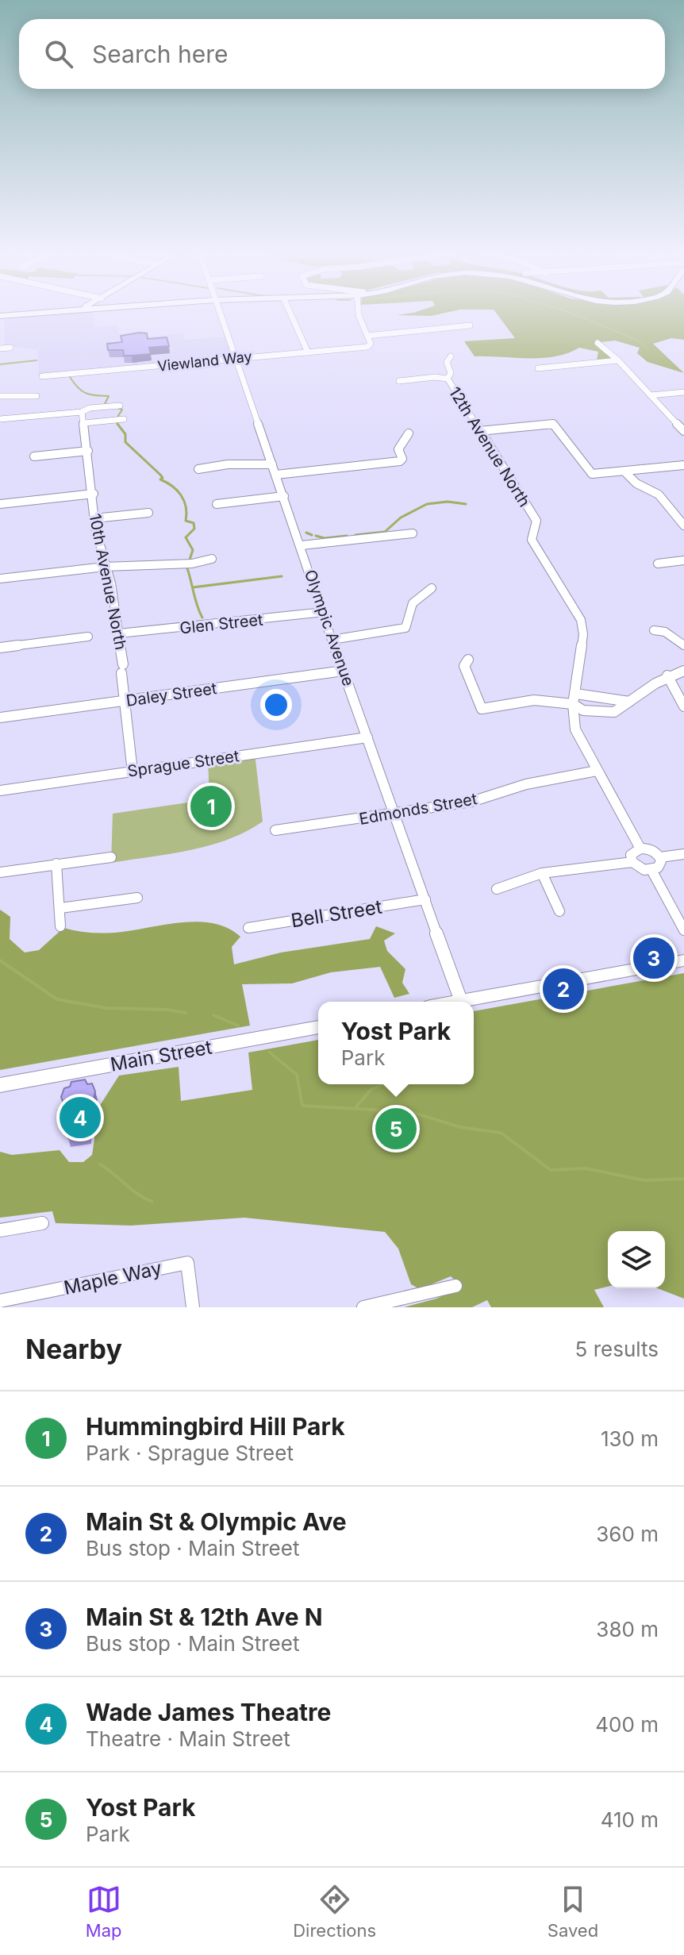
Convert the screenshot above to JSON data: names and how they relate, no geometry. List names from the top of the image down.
{
  "streets": {
    "main road": ["Main Street"],
    "street": [
      "Viewland Way",
      "12th Avenue North",
      "10th Avenue North",
      "Glen Street",
      "Olympic Avenue",
      "Daley Street",
      "Sprague Street",
      "Edmonds Street",
      "Bell Street",
      "Maple Way"
    ]
  },
  "crossings": [
    ["Viewland Way", "Olympic Avenue"],
    ["12th Avenue North", "Edmonds Street"],
    ["10th Avenue North", "Glen Street"],
    ["10th Avenue North", "Daley Street"],
    ["10th Avenue North", "Sprague Street"],
    ["Glen Street", "Olympic Avenue"],
    ["Olympic Avenue", "Daley Street"],
    ["Olympic Avenue", "Sprague Street"],
    ["Olympic Avenue", "Edmonds Street"],
    ["Olympic Avenue", "Bell Street"]
  ],
  "page": {
    "search": "Search here",
    "pins": [
      "1",
      "3",
      "2",
      "4",
      "5"
    ],
    "popup": ["Yost Park", "Park"],
    "heading": ["Nearby", "5 results"],
    "list": [
      {
        "mark": "1",
        "name": "Hummingbird Hill Park",
        "note": "Park · Sprague Street",
        "value": "130 m"
      },
      {
        "mark": "2",
        "name": "Main St & Olympic Ave",
        "note": "Bus stop · Main Street",
        "value": "360 m"
      },
      {
        "mark": "3",
        "name": "Main St & 12th Ave N",
        "note": "Bus stop · Main Street",
        "value": "380 m"
      },
      {
        "mark": "4",
        "name": "Wade James Theatre",
        "note": "Theatre · Main Street",
        "value": "400 m"
      },
      {
        "mark": "5",
        "name": "Yost Park",
        "note": "Park",
        "value": "410 m"
      }
    ],
    "nav": ["Map", "Directions", "Saved"]
  }
}
